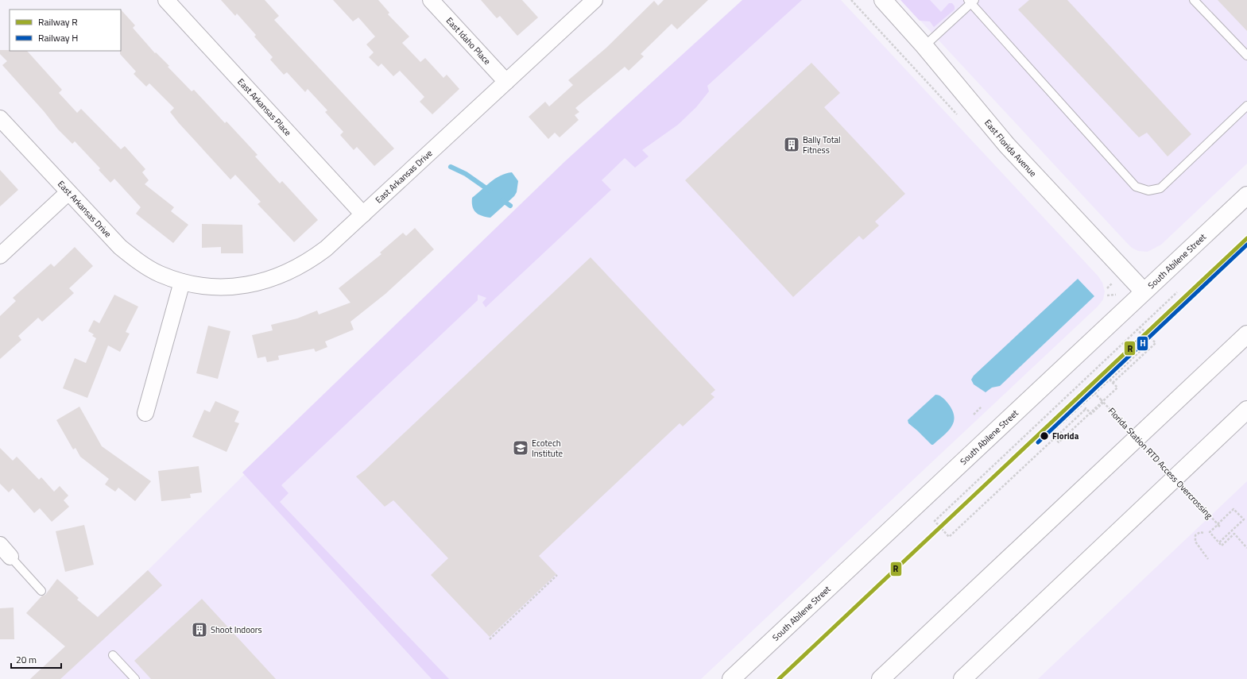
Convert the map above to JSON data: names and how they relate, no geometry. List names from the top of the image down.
{
  "streets": {
    "main road": ["East Florida Avenue", "South Abilene Street"],
    "street": ["East Idaho Place", "East Arkansas Place", "East Arkansas Drive"],
    "path": ["Florida Station RTD Access Overcrossing"]
  },
  "crossings": [
    ["East Idaho Place", "East Arkansas Drive"],
    ["East Arkansas Place", "East Arkansas Drive"],
    ["East Florida Avenue", "South Abilene Street"]
  ],
  "places": {
    "building": ["Bally Total Fitness", "Shoot Indoors"],
    "other": ["Florida"],
    "school or university": ["Ecotech Institute"]
  },
  "lines": ["rail line R", "rail line H"],
  "legend": ["Railway R", "Railway H"],
  "scale_bar": "20 m"
}
